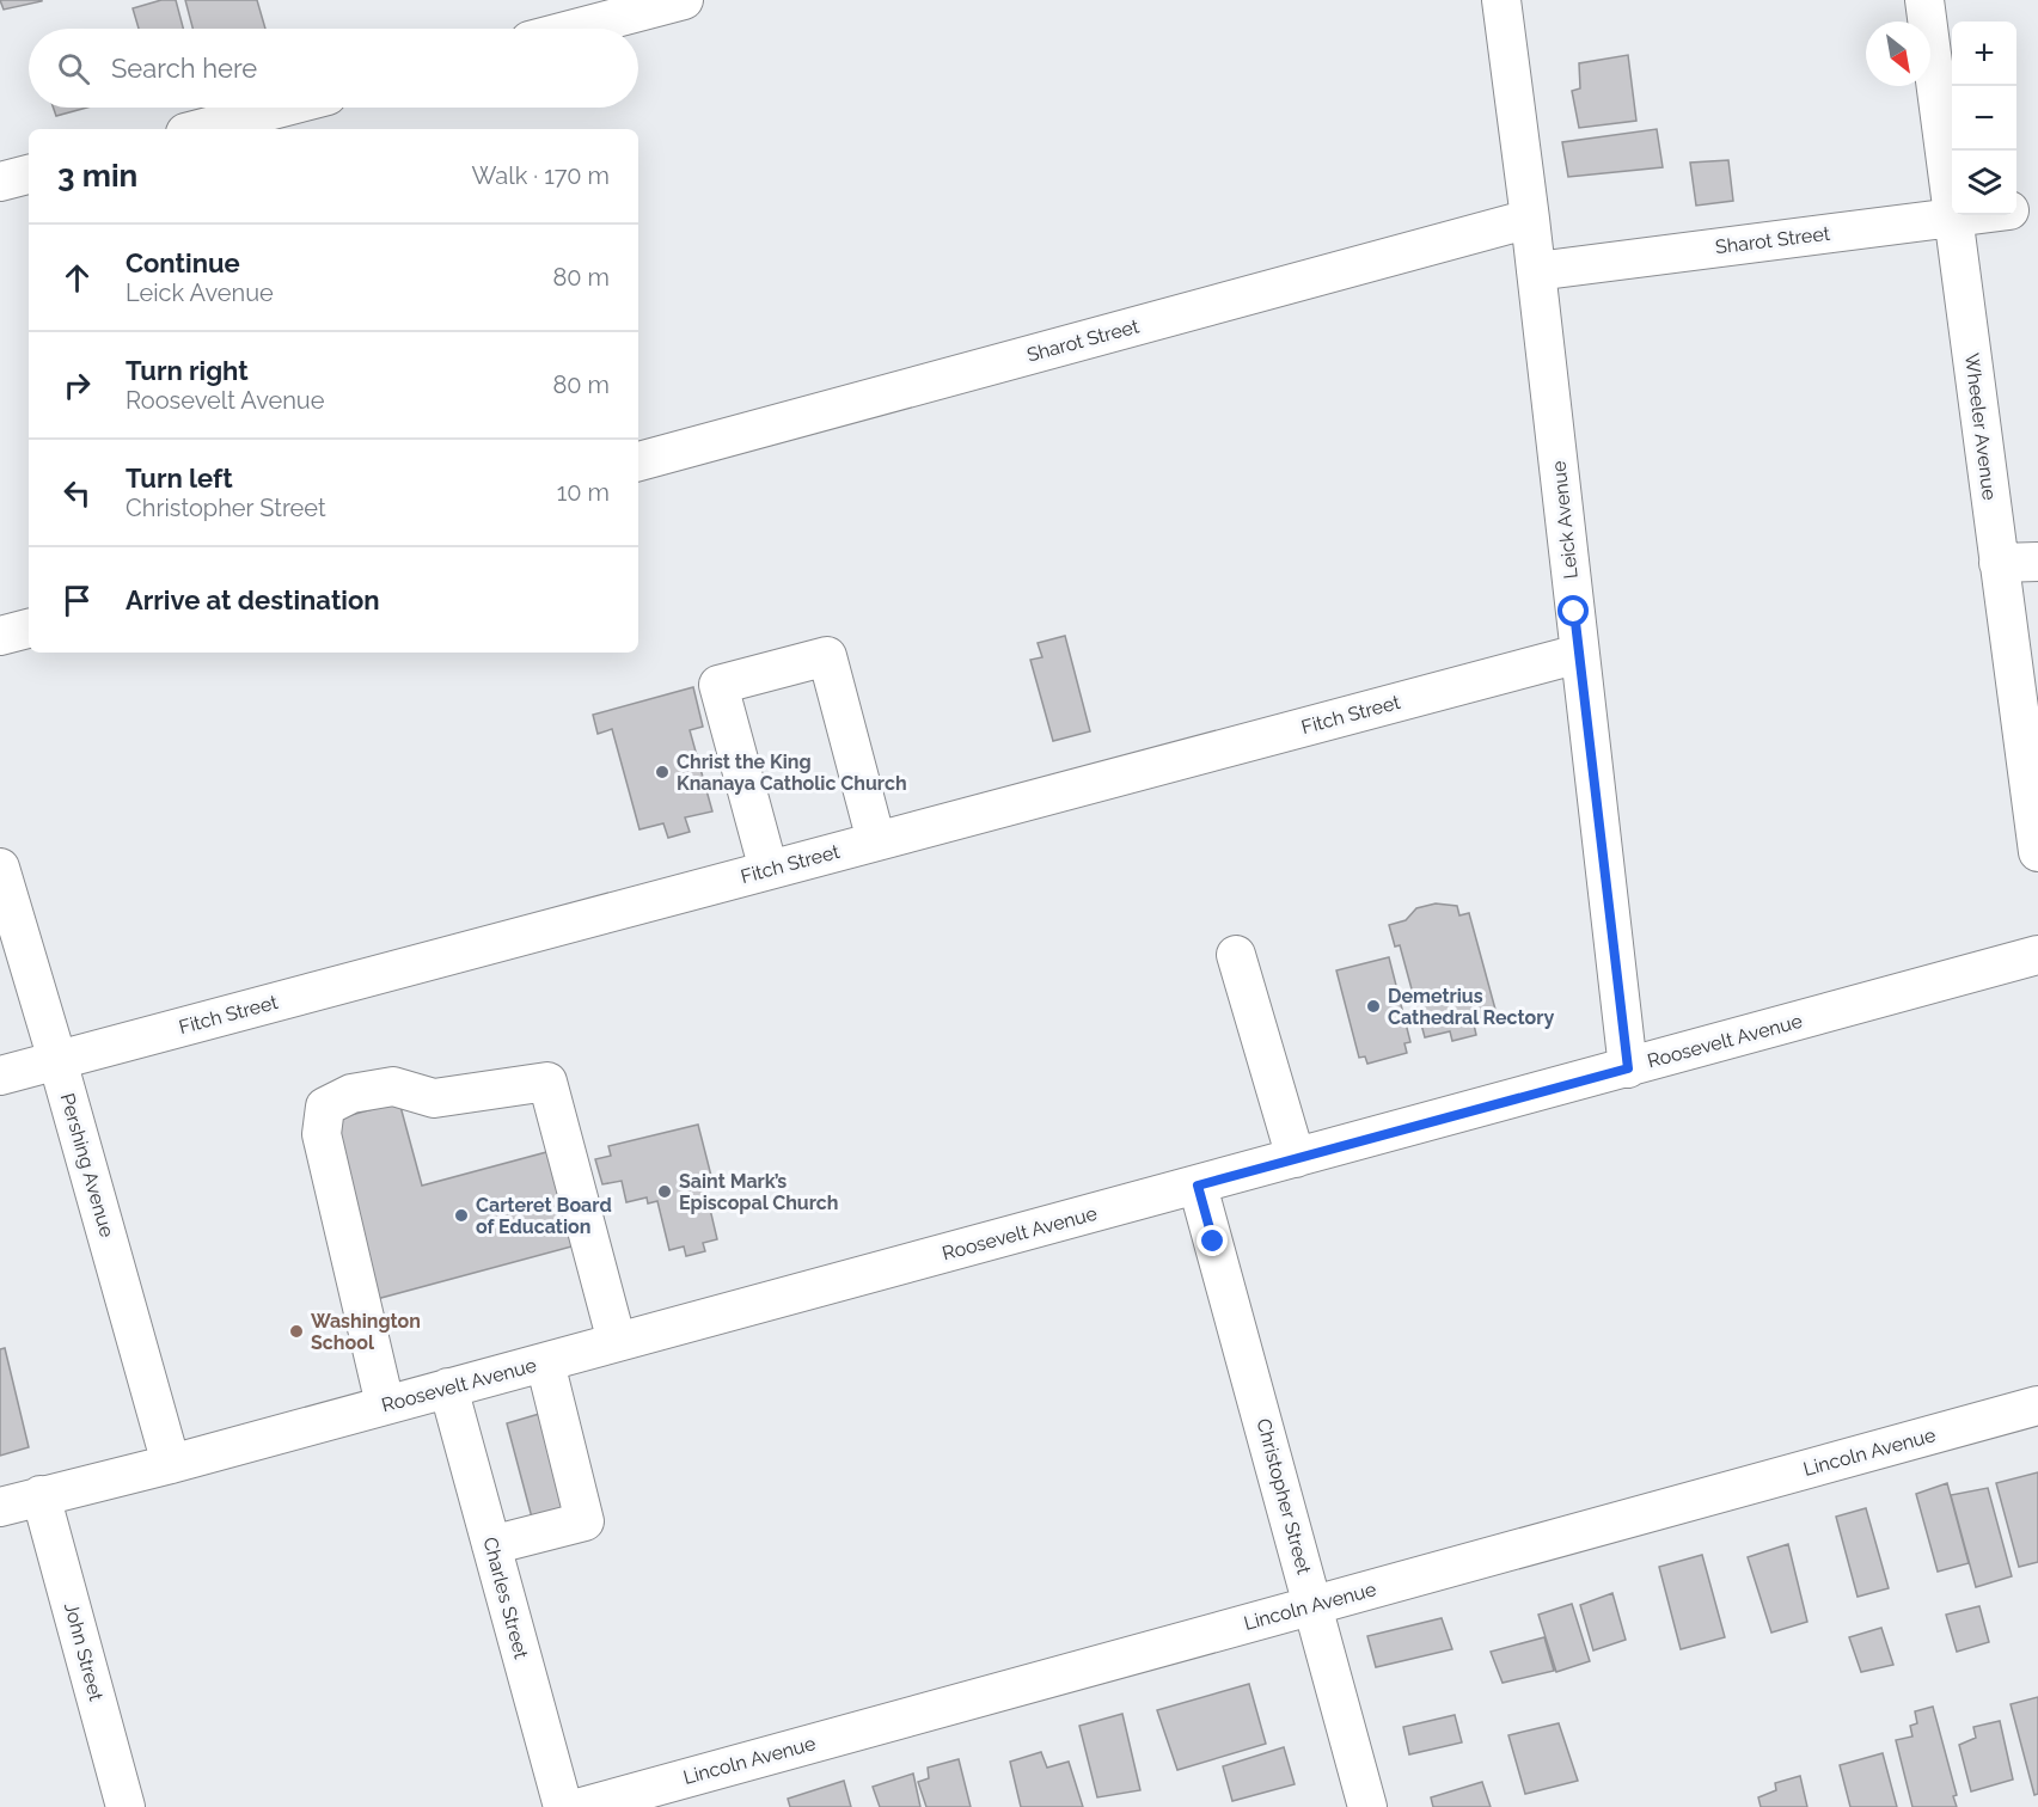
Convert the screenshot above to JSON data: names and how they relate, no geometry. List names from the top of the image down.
{
  "streets": {
    "street": [
      "Sharot Street",
      "Wheeler Avenue",
      "Leick Avenue",
      "Fitch Street",
      "Roosevelt Avenue",
      "Pershing Avenue",
      "Lincoln Avenue",
      "Christopher Street",
      "Charles Street",
      "John Street"
    ]
  },
  "crossings": [
    ["Sharot Street", "Wheeler Avenue"],
    ["Sharot Street", "Leick Avenue"],
    ["Leick Avenue", "Fitch Street"],
    ["Leick Avenue", "Roosevelt Avenue"],
    ["Fitch Street", "Pershing Avenue"],
    ["Roosevelt Avenue", "Pershing Avenue"],
    ["Roosevelt Avenue", "Christopher Street"],
    ["Roosevelt Avenue", "Charles Street"],
    ["Roosevelt Avenue", "John Street"],
    ["Lincoln Avenue", "Christopher Street"]
  ],
  "places": [
    "Christ the King Knanaya Catholic Church",
    "Demetrius Cathedral Rectory",
    "Saint Mark’s Episcopal Church",
    "Carteret Board of Education",
    "Washington School"
  ],
  "north": "bottom right",
  "page": {
    "map_buttons": ["+", "−"],
    "search": "Search here",
    "heading": ["3 min", "Walk · 170 m"],
    "list": [
      ["Continue", "Leick Avenue", "80 m"],
      ["Turn right", "Roosevelt Avenue", "80 m"],
      ["Turn left", "Christopher Street", "10 m"],
      "Arrive at destination"
    ]
  }
}
